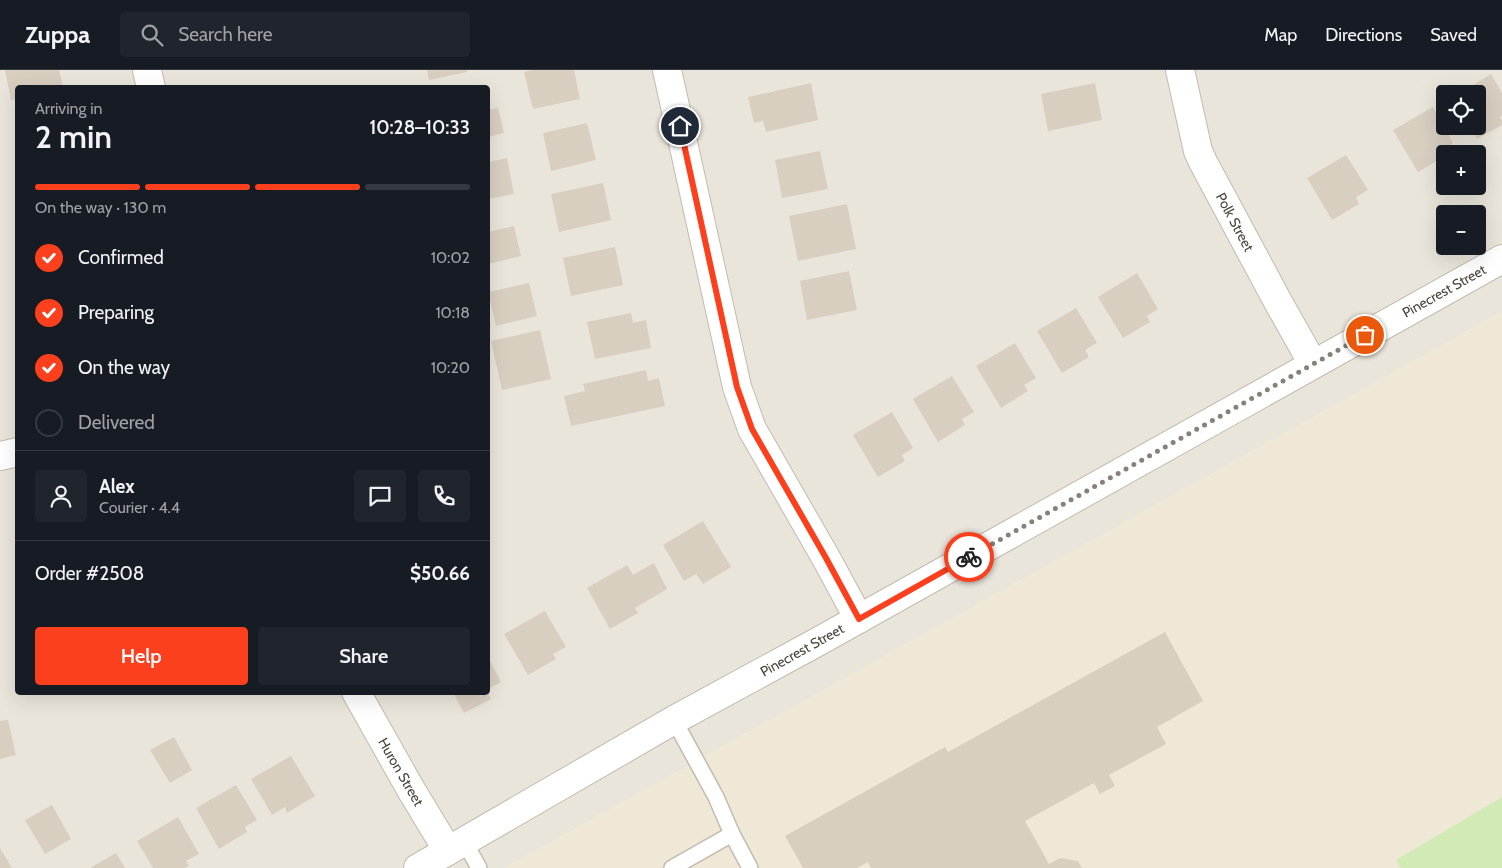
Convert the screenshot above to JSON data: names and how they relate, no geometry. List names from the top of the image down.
{
  "streets": {
    "street": ["Polk Street", "Pinecrest Street", "Huron Street"]
  },
  "crossings": [
    ["Polk Street", "Pinecrest Street"],
    ["Pinecrest Street", "Huron Street"]
  ],
  "page": {
    "header": "Zuppa",
    "search": "Search here",
    "nav": ["Map", "Directions", "Saved"],
    "map_buttons": ["+", "−"],
    "heading": ["2 min", "Arriving in", "10:28–10:33"],
    "panel": [
      "Alex",
      "Courier · 4.4",
      "Order #2508",
      "$50.66"
    ],
    "bar": "On the way · 130 m",
    "list": [
      ["Confirmed", "10:02"],
      ["Preparing", "10:18"],
      ["On the way", "10:20"],
      "Delivered"
    ],
    "buttons": ["Help", "Share"]
  }
}
